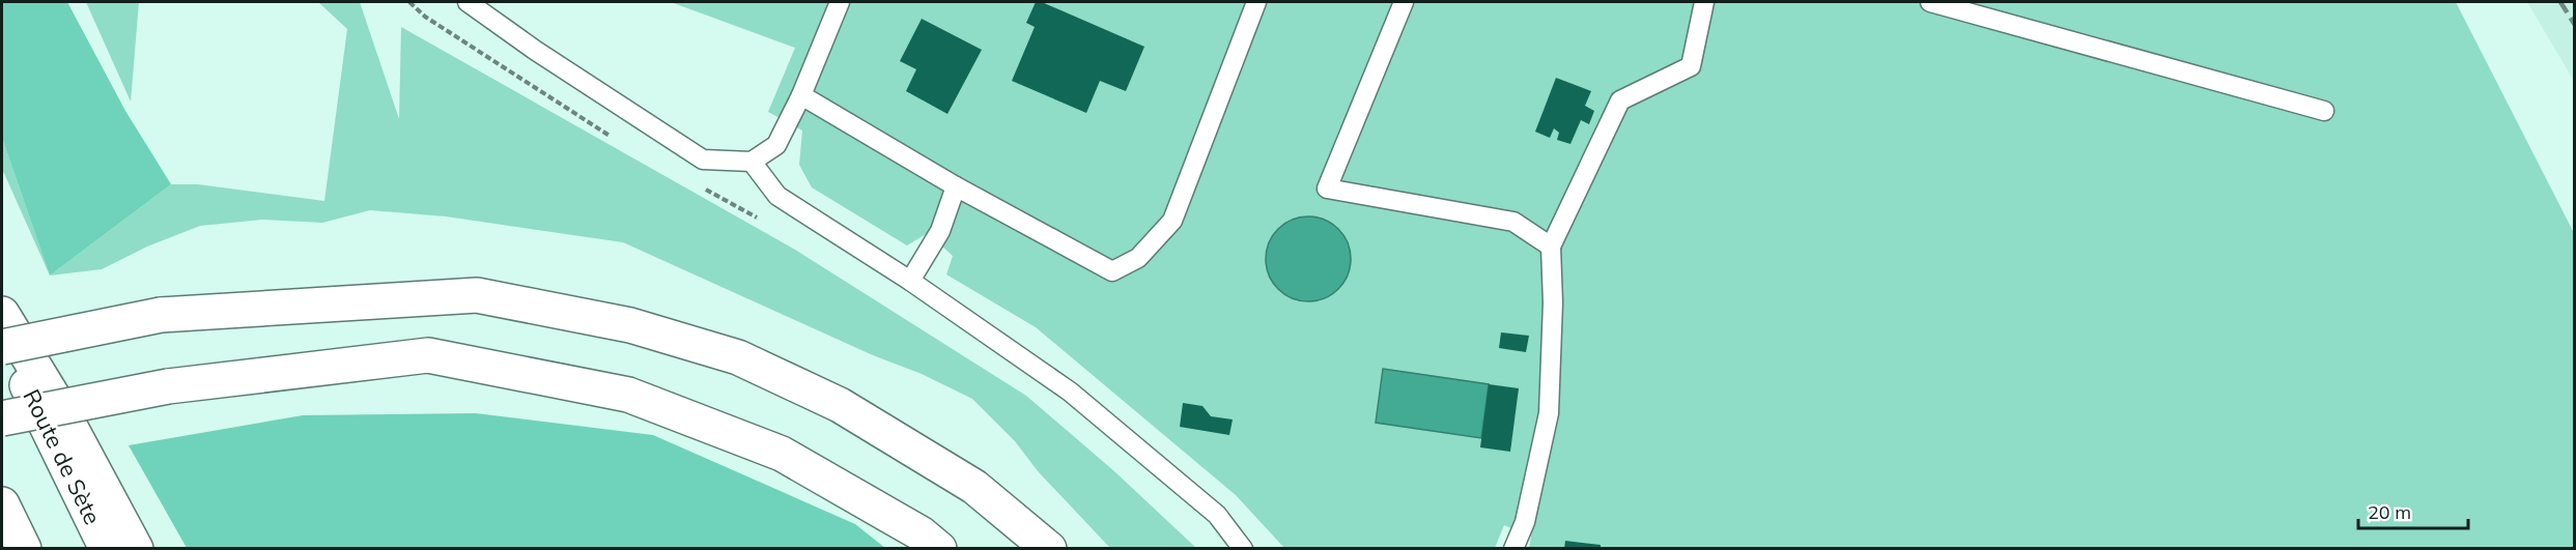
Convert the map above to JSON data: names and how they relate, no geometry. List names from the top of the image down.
{
  "streets": {
    "main road": ["Route de Sète"]
  },
  "scale_bar": "20 m"
}
